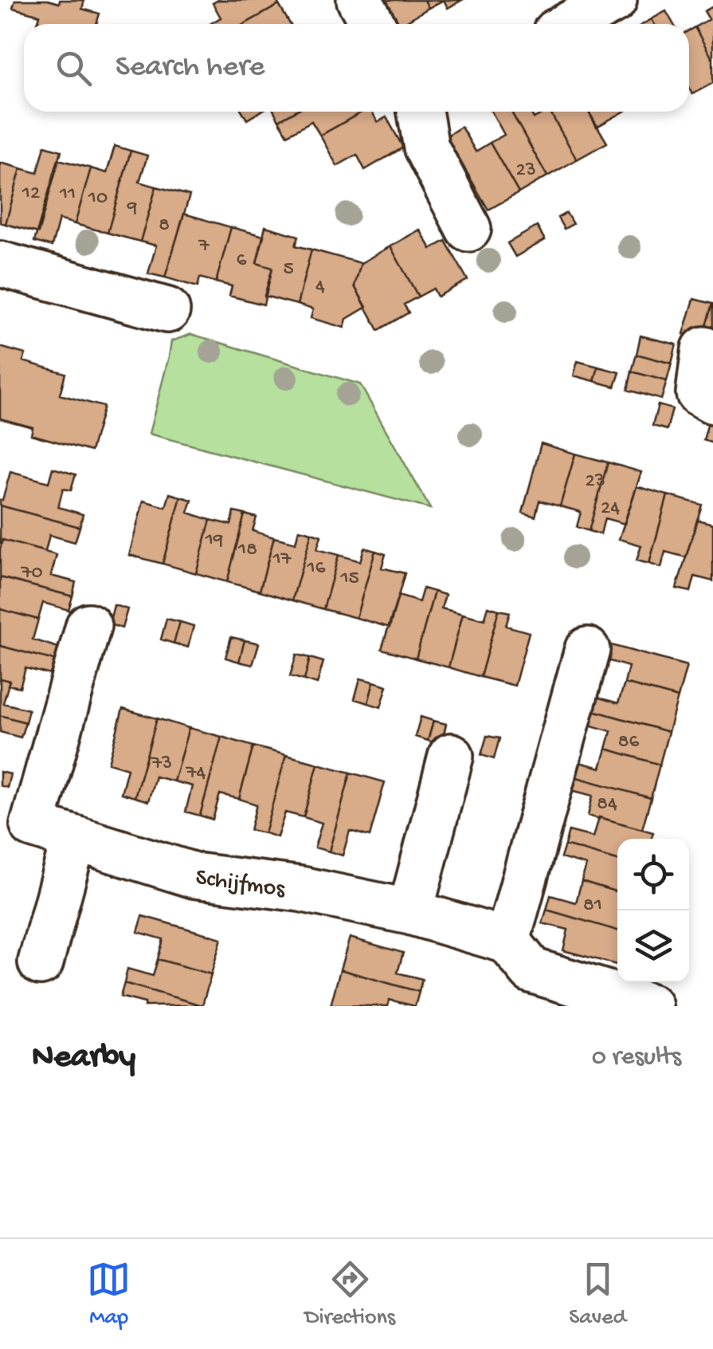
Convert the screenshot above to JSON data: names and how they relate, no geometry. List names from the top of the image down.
{
  "streets": {
    "street": ["Schijfmos"]
  },
  "house_numbers": [
    "23",
    "12",
    "11",
    "10",
    "9",
    "8",
    "7",
    "6",
    "5",
    "4",
    "23",
    "24",
    "19",
    "18",
    "17",
    "16",
    "70",
    "15",
    "86",
    "73",
    "74",
    "84",
    "81"
  ],
  "page": {
    "search": "Search here",
    "heading": ["Nearby", "0 results"],
    "nav": ["Map", "Directions", "Saved"]
  }
}
